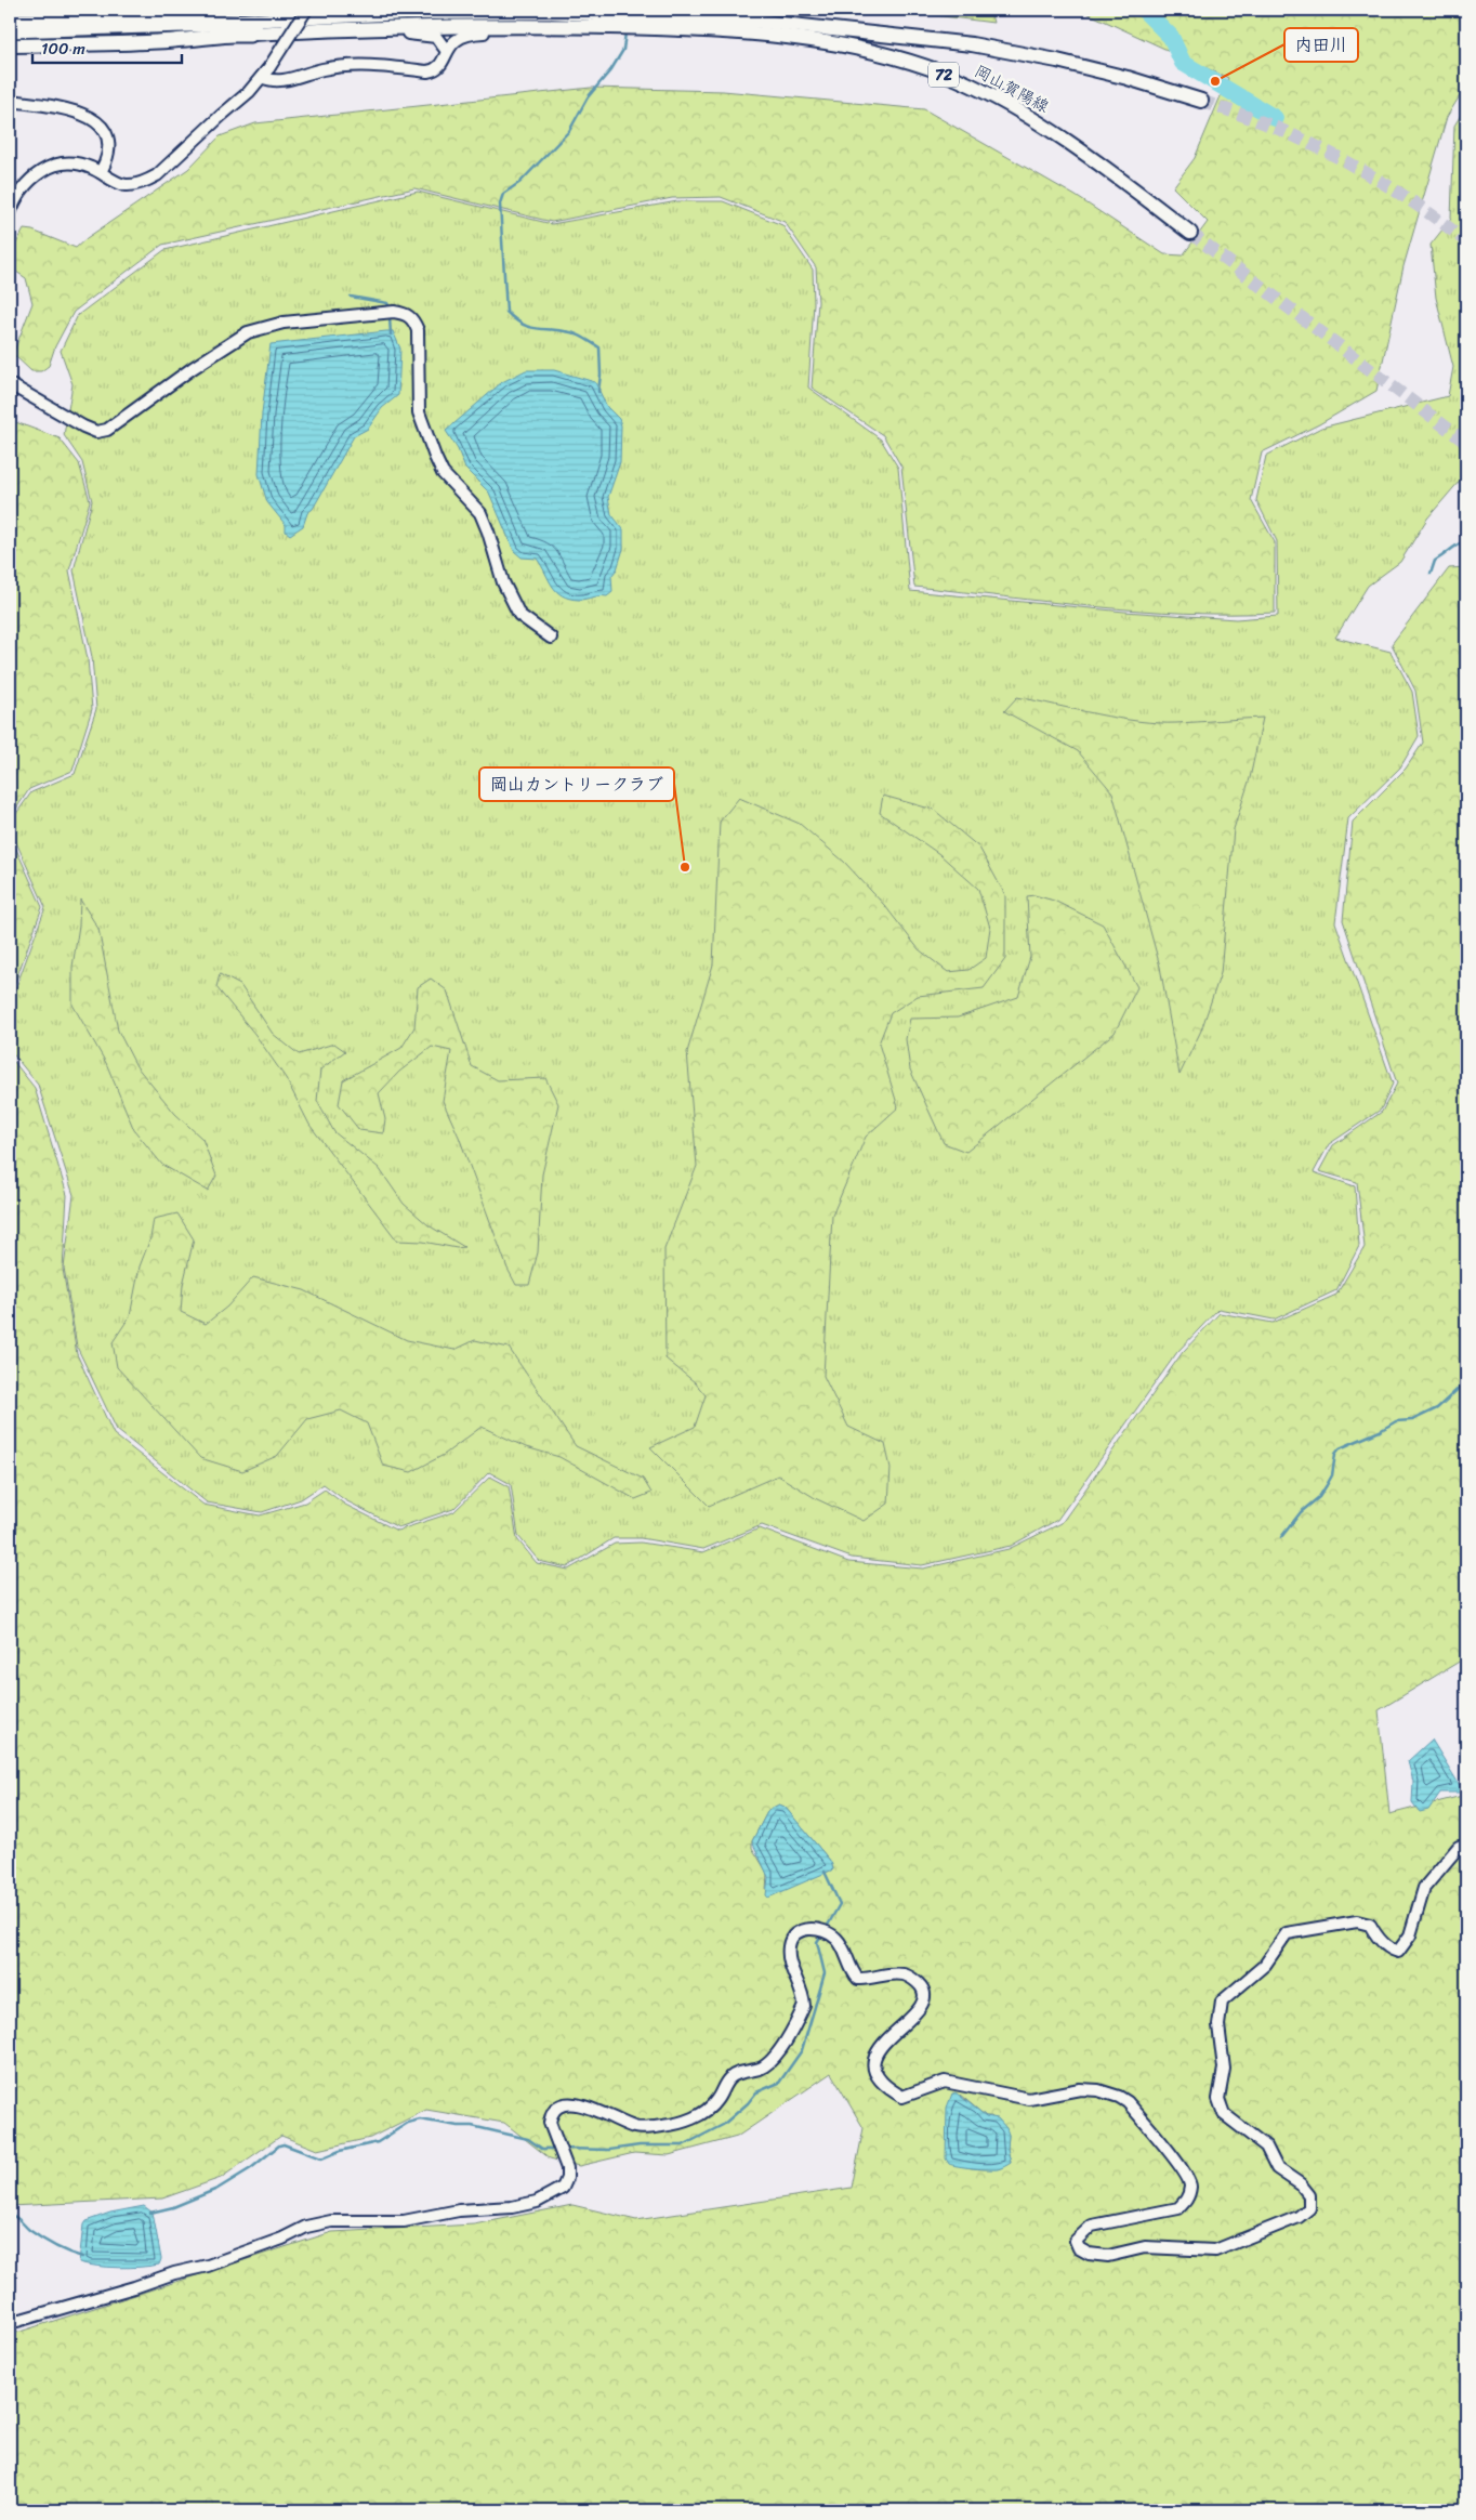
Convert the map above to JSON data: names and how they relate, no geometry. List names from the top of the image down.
{
  "streets": {
    "highway": ["72"],
    "main road": ["岡山賀陽線"]
  },
  "crossings": [
    ["72", "岡山賀陽線"]
  ],
  "places": ["内田川", "岡山カントリークラブ"],
  "scale_bar": "100 m"
}
